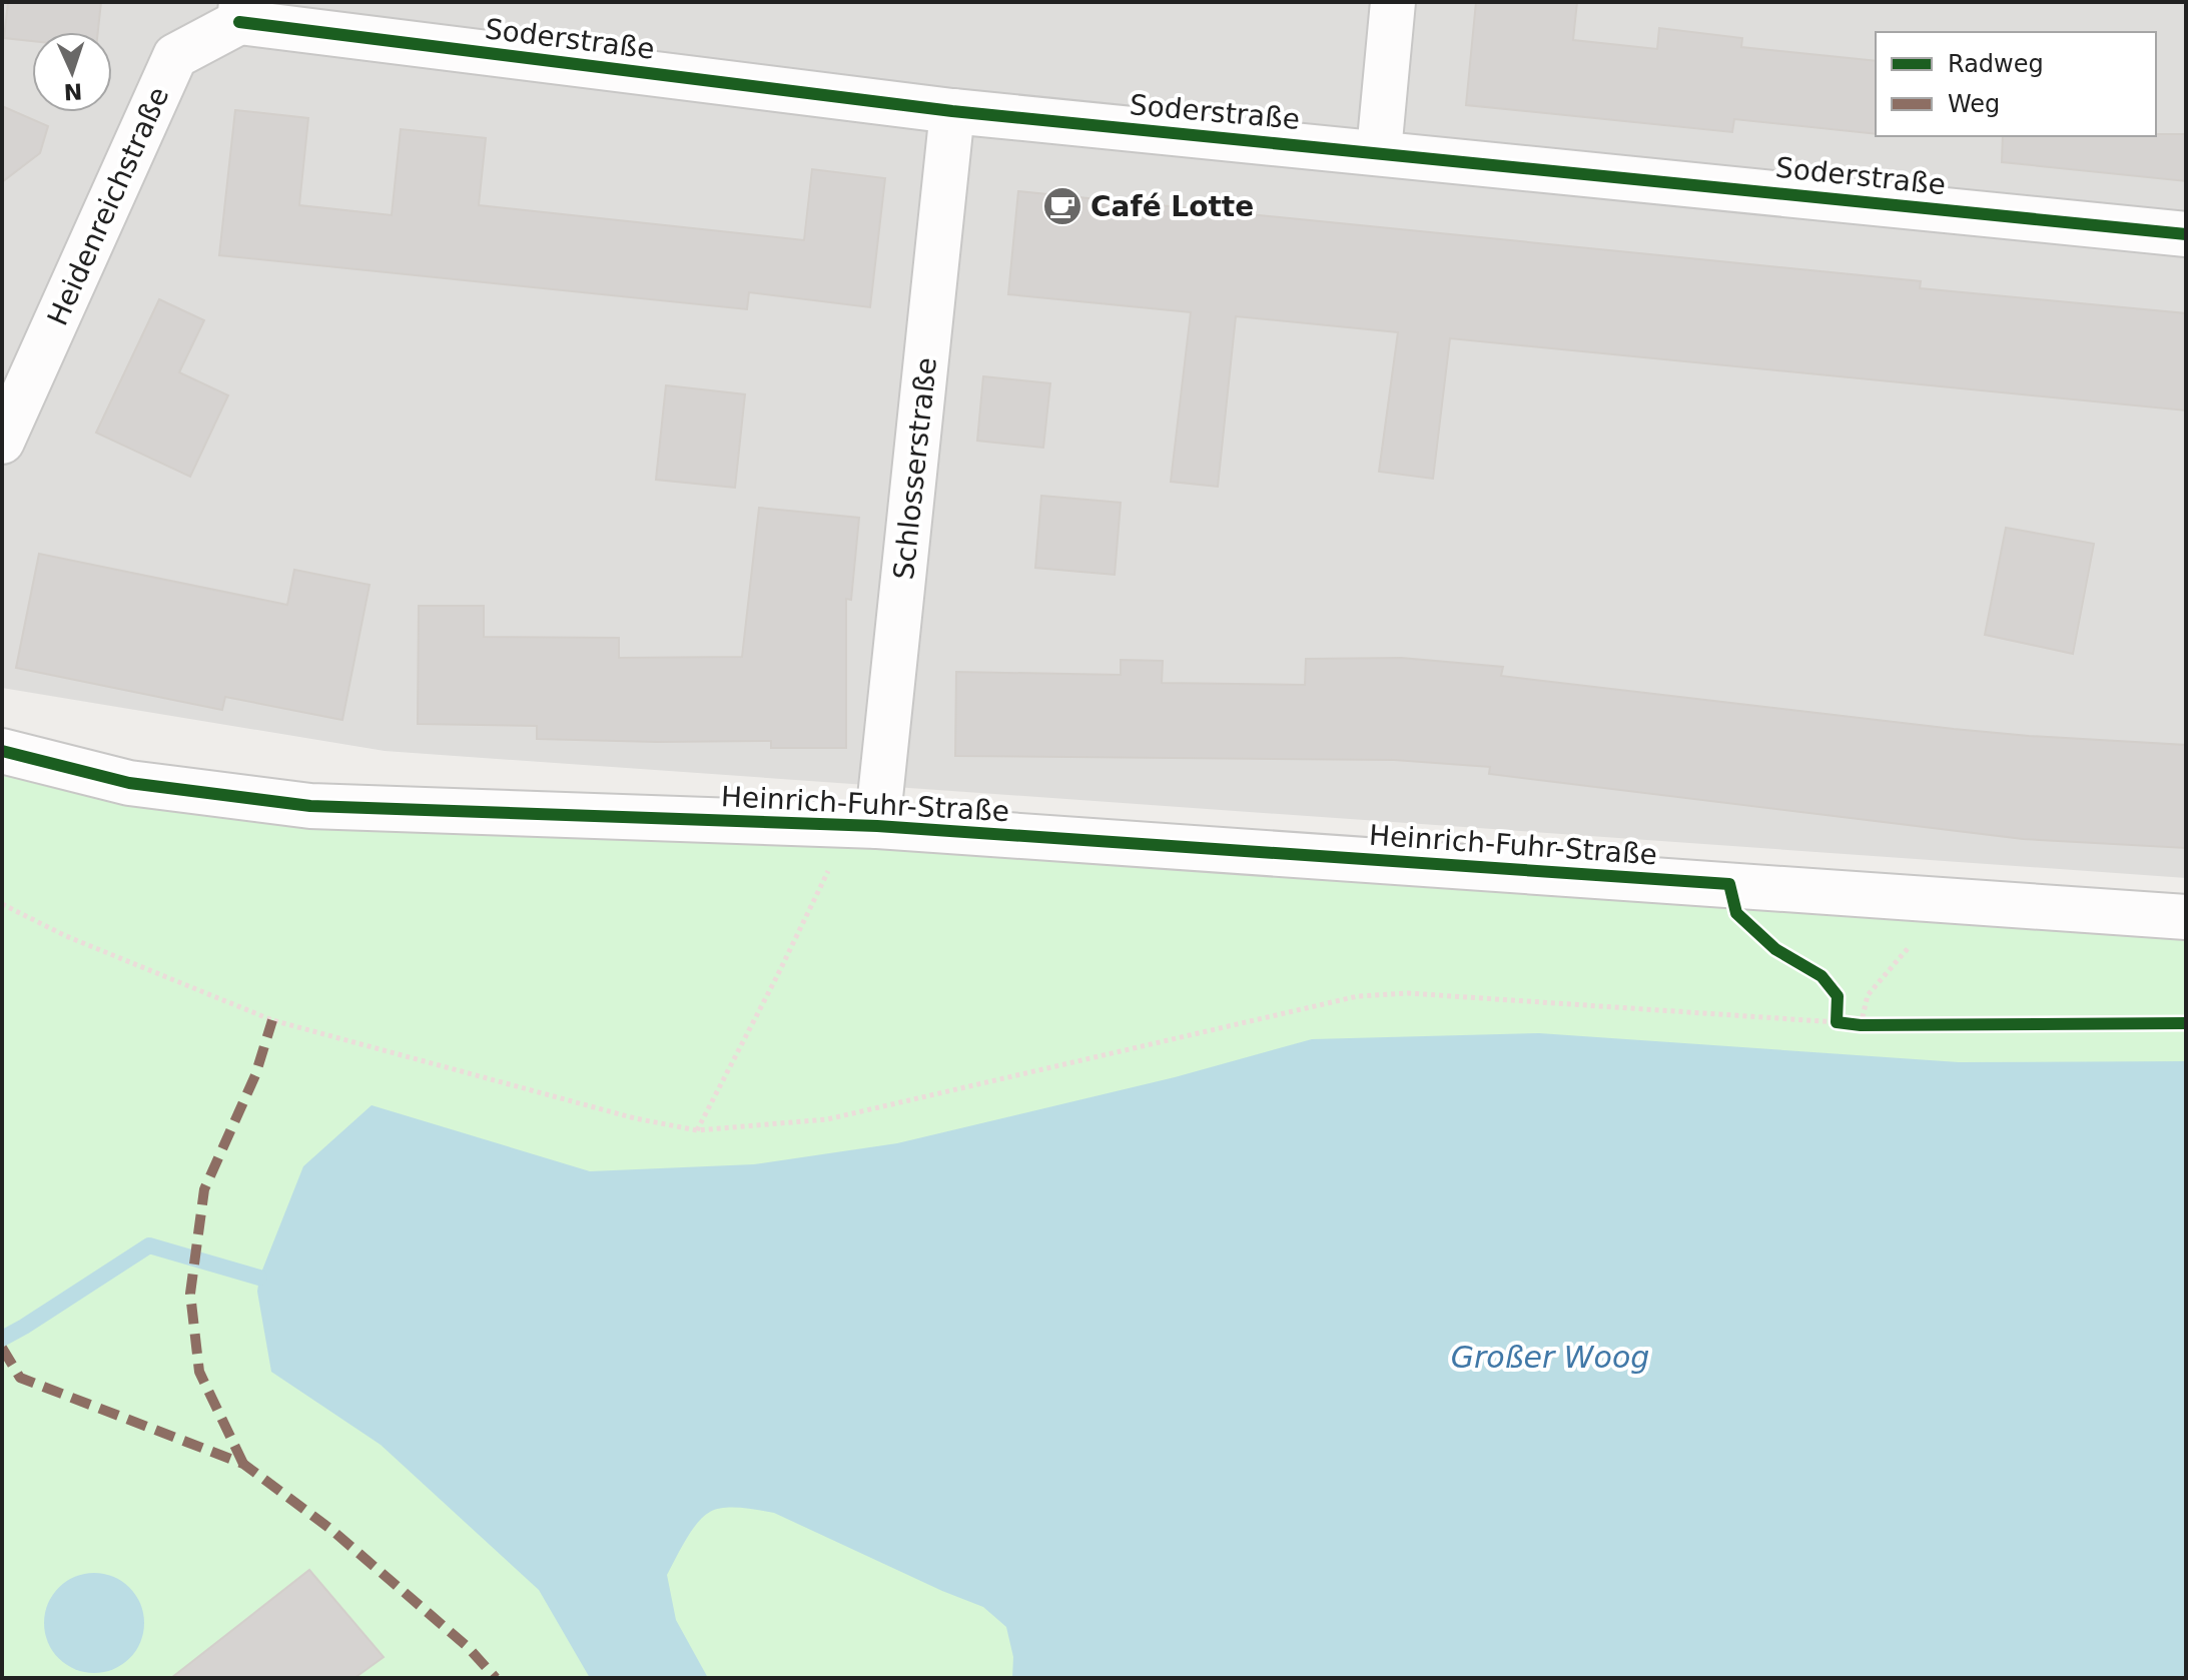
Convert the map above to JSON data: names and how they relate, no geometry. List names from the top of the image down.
{
  "streets": {
    "street": [
      "Soderstraße",
      "Heidenreichstraße",
      "Schlosserstraße",
      "Heinrich-Fuhr-Straße"
    ]
  },
  "crossings": [
    ["Soderstraße", "Heidenreichstraße"],
    ["Soderstraße", "Schlosserstraße"],
    ["Schlosserstraße", "Heinrich-Fuhr-Straße"]
  ],
  "water": ["Großer Woog"],
  "places": {
    "cafe": ["Café Lotte"]
  },
  "legend": ["Radweg", "Weg"],
  "north": "bottom"
}
